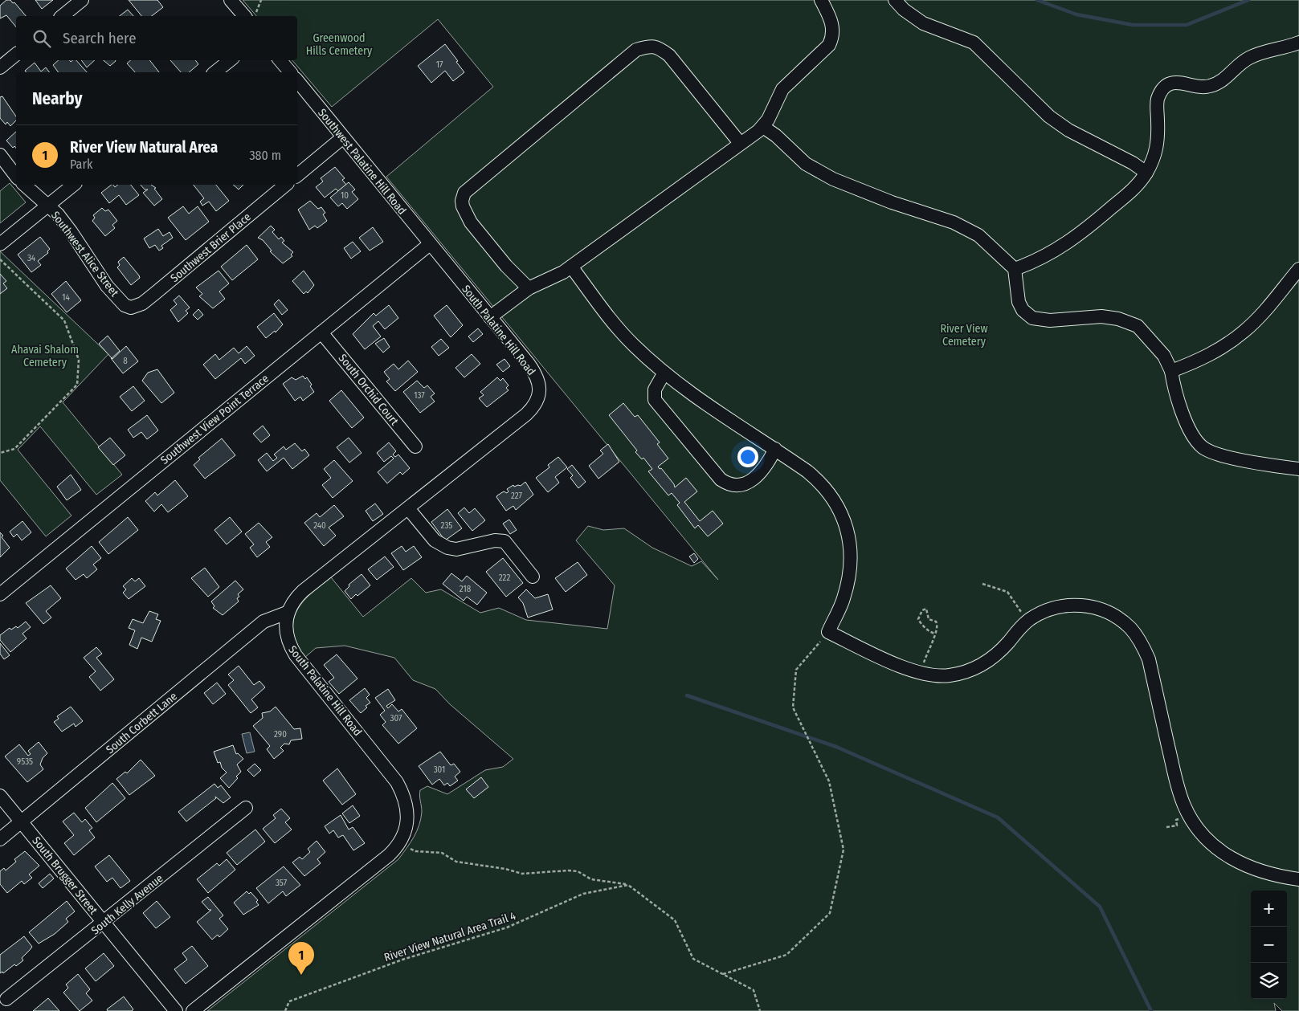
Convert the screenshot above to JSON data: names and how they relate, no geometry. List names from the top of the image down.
{
  "streets": {
    "street": [
      "Southwest Palatine Hill Road",
      "Southwest Brier Place",
      "Southwest Alice Street",
      "South Palatine Hill Road",
      "South Orchid Court",
      "Southwest View Point Terrace",
      "South Corbett Lane",
      "South Brugger Street",
      "South Kelly Avenue"
    ],
    "path": ["River View Natural Area Trail 4"]
  },
  "crossings": [
    ["Southwest Palatine Hill Road", "South Palatine Hill Road"],
    ["Southwest Palatine Hill Road", "Southwest View Point Terrace"],
    ["Southwest Brier Place", "Southwest Alice Street"],
    ["South Palatine Hill Road", "Southwest View Point Terrace"],
    ["South Palatine Hill Road", "South Corbett Lane"],
    ["South Orchid Court", "Southwest View Point Terrace"],
    ["South Corbett Lane", "South Brugger Street"],
    ["South Brugger Street", "South Kelly Avenue"]
  ],
  "parks": ["Greenwood Hills Cemetery", "River View Cemetery", "Ahavai Shalom Cemetery"],
  "house_numbers": [
    "17",
    "10",
    "34",
    "14",
    "8",
    "137",
    "227",
    "240",
    "235",
    "222",
    "218",
    "307",
    "290",
    "9535",
    "301",
    "357"
  ],
  "page": {
    "search": "Search here",
    "heading": "Nearby",
    "list": [
      {
        "mark": "1",
        "name": "River View Natural Area",
        "note": "Park",
        "value": "380 m"
      }
    ],
    "map_buttons": ["+", "−"],
    "pins": "1"
  }
}
